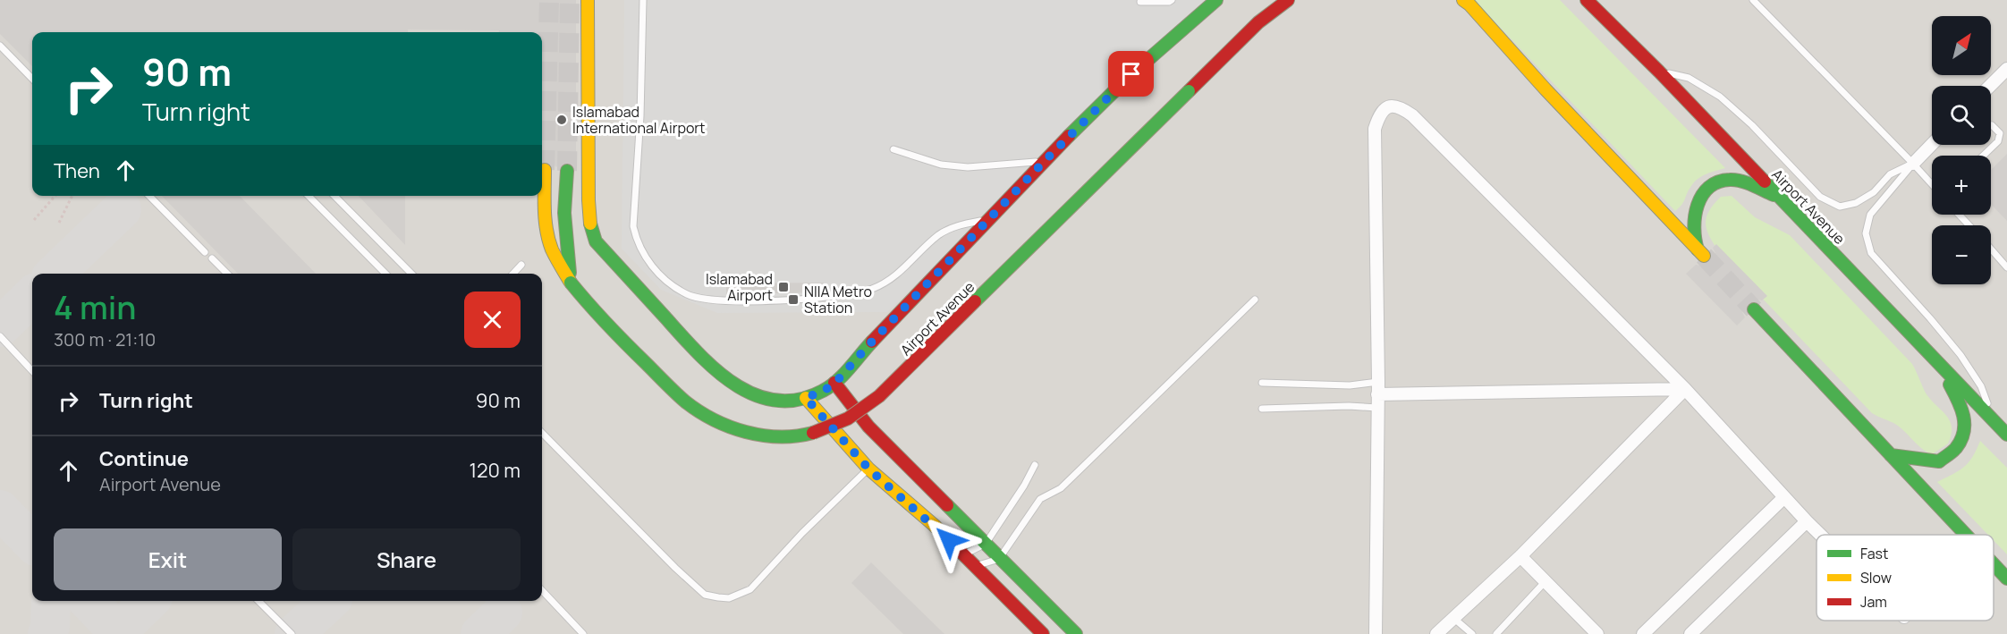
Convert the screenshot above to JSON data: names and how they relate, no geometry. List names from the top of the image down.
{
  "streets": {
    "main road": ["Airport Avenue"]
  },
  "places": {
    "other": ["Islamabad International Airport"],
    "transit": ["Islamabad Airport", "NIIA Metro Station"]
  },
  "legend": ["Fast", "Slow", "Jam"],
  "north": "top right",
  "page": {
    "map_buttons": ["+", "−"],
    "turn": ["90 m", "Turn right"],
    "then": "Then",
    "heading": ["4 min", "300 m · 21:10"],
    "list": [
      {
        "name": "Turn right",
        "value": "90 m"
      },
      {
        "name": "Continue",
        "note": "Airport Avenue",
        "value": "120 m"
      }
    ],
    "buttons": ["Exit", "Share"]
  }
}
